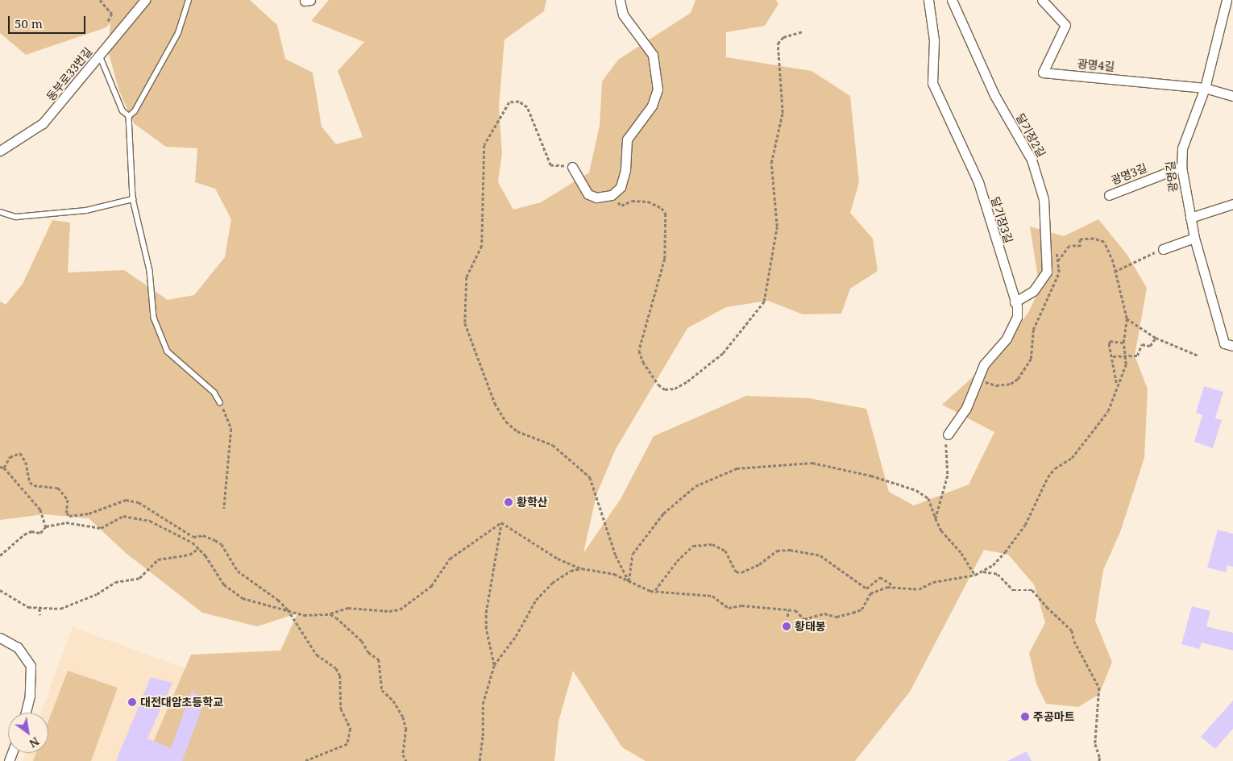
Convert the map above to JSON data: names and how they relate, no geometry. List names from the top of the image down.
{
  "streets": {
    "street": [
      "광명4길",
      "동부로33번길",
      "달기장2길",
      "광명3길",
      "광명길",
      "달기장3길"
    ]
  },
  "crossings": [
    ["광명4길", "광명길"],
    ["달기장2길", "달기장3길"],
    ["광명3길", "광명길"]
  ],
  "places": [
    "황학산",
    "황태봉",
    "대전대암초등학교",
    "주공마트"
  ],
  "scale_bar": "50 m",
  "north": "bottom right"
}
